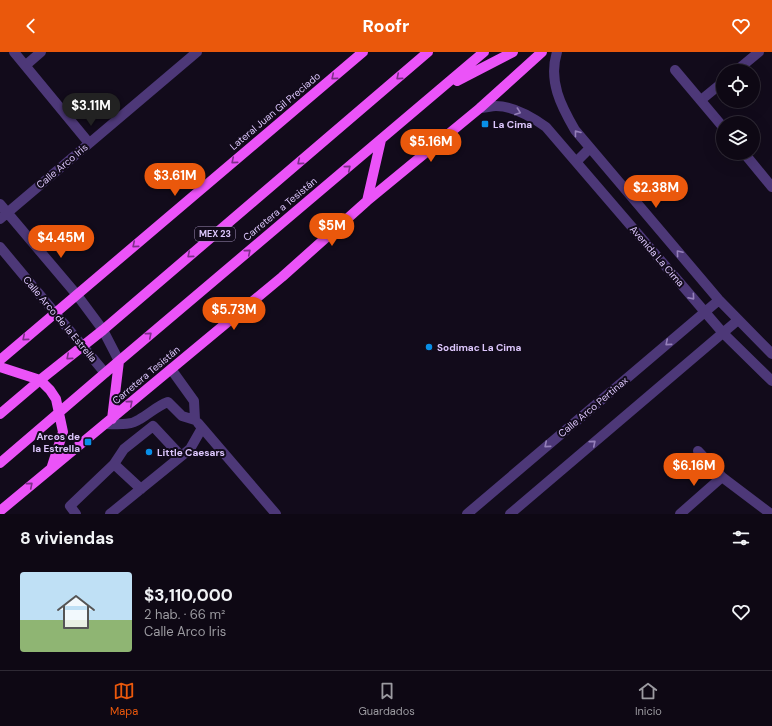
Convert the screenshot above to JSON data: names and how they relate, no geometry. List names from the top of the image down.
{
  "streets": {
    "main road": [
      "Lateral Juan Gil Preciado",
      "Carretera a Tesistán",
      "MEX 23",
      "Carretera Tesistán"
    ],
    "street": [
      "Calle Arco Iris",
      "Avenida La Cima",
      "Calle Arco de la Estrella",
      "Calle Arco Pertinax"
    ]
  },
  "crossings": [
    ["Lateral Juan Gil Preciado", "Calle Arco de la Estrella"],
    ["Carretera a Tesistán", "Calle Arco de la Estrella"],
    ["MEX 23", "Calle Arco de la Estrella"],
    ["Avenida La Cima", "Carretera Tesistán"],
    ["Avenida La Cima", "Calle Arco Pertinax"]
  ],
  "places": {
    "transit": ["La Cima", "Arcos de la Estrella"],
    "other": ["Sodimac La Cima", "Little Caesars"]
  },
  "page": {
    "header": "Roofr",
    "price": [
      "$3.11M",
      "$5.16M",
      "$3.61M",
      "$2.38M",
      "$5M",
      "$4.45M",
      "$5.73M",
      "$6.16M"
    ],
    "heading": "8 viviendas",
    "list": [
      {
        "name": "$3,110,000",
        "note": "2 hab. · 66 m² · Calle Arco Iris"
      }
    ],
    "tabs": ["Mapa", "Guardados", "Inicio"]
  }
}
